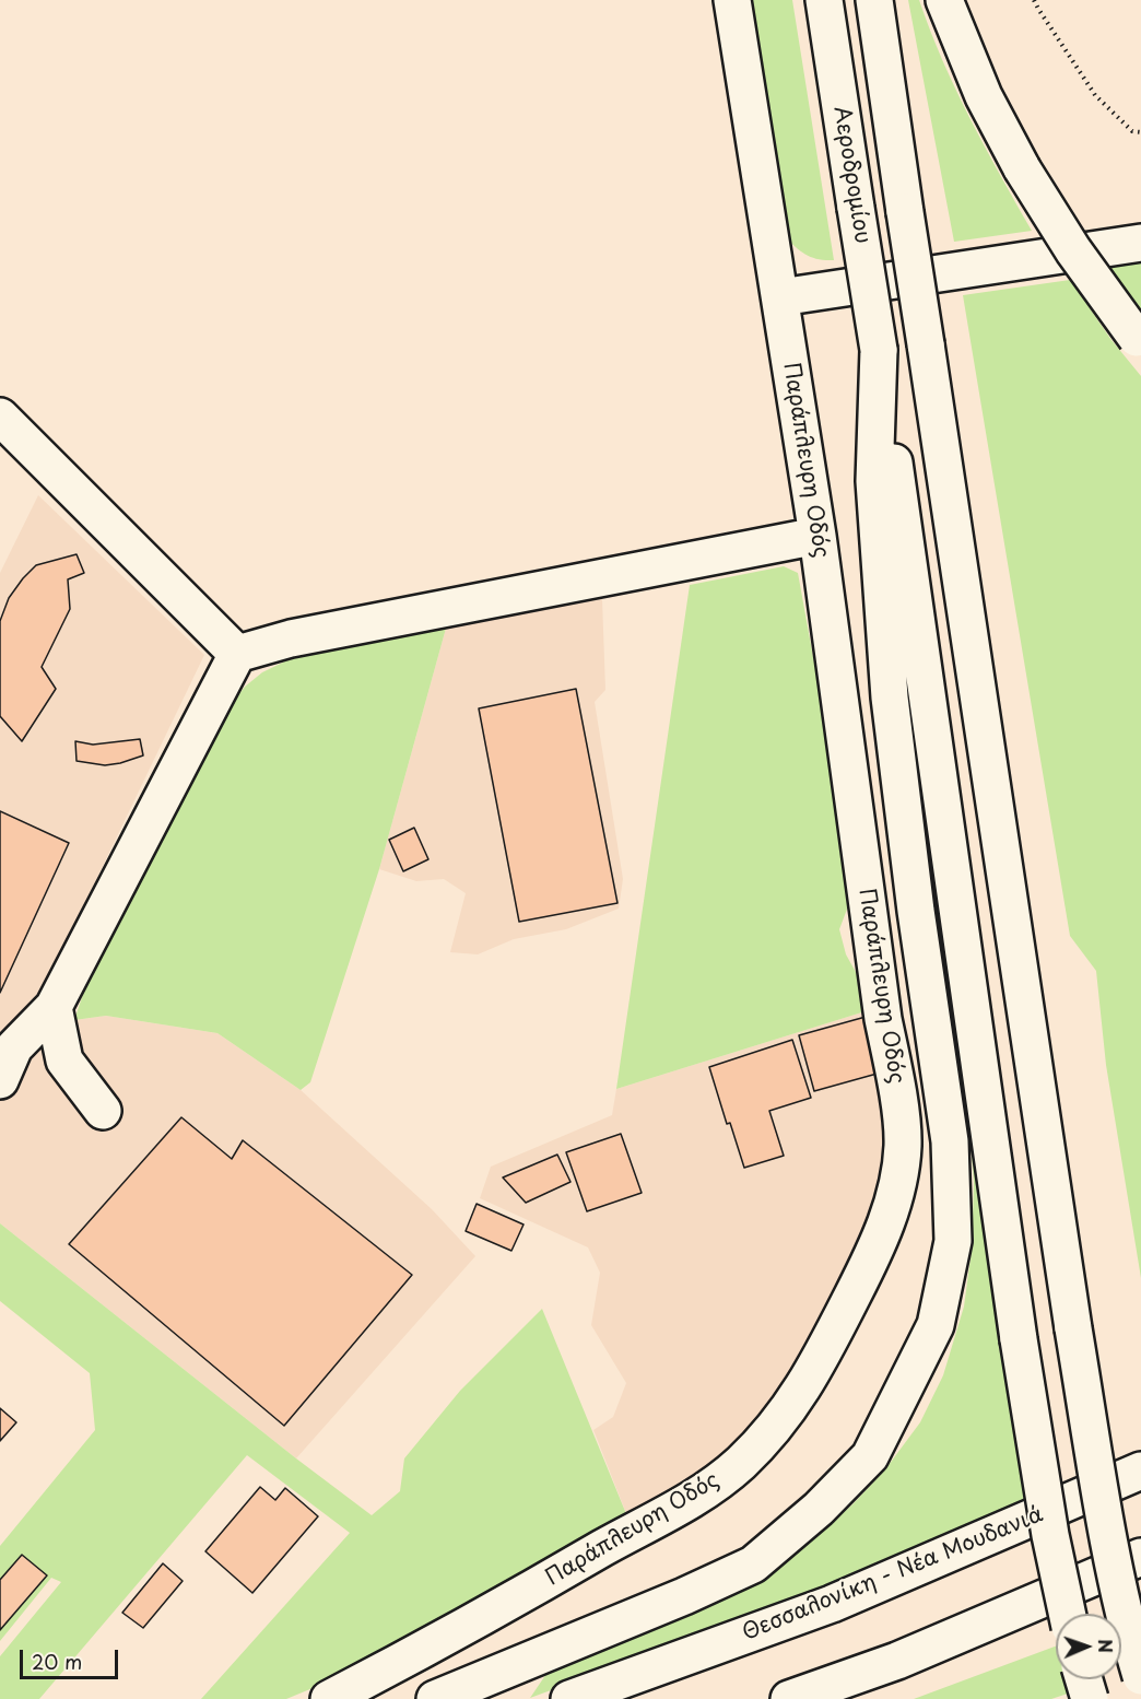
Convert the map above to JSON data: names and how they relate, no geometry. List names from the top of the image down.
{
  "streets": {
    "main road": ["Αεροδρομίου", "Παράπλευρη Οδός", "Θεσσαλονίκη - Νέα Μουδανιά"]
  },
  "scale_bar": "20 m",
  "north": "right"
}
